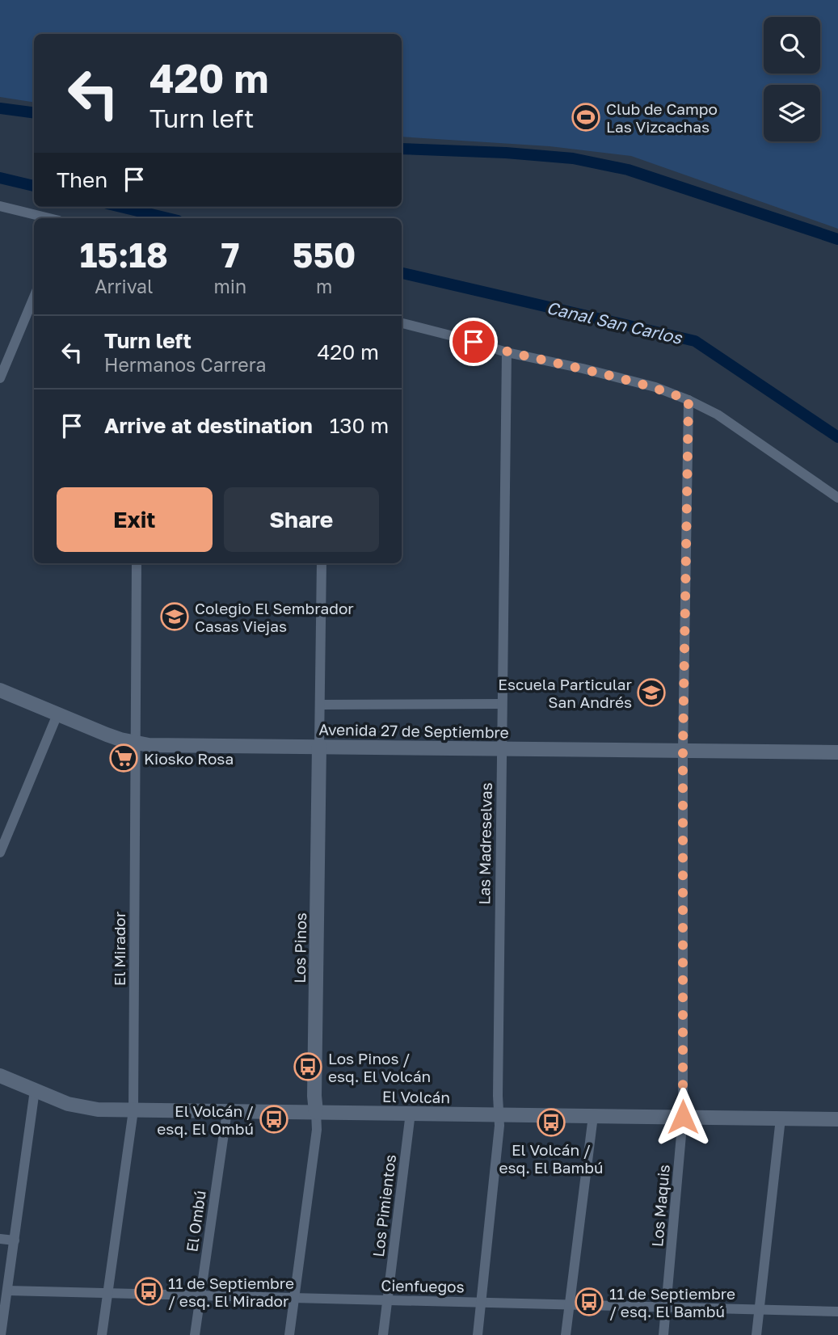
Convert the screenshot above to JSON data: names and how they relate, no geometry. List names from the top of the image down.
{
  "streets": {
    "street": [
      "Avenida 27 de Septiembre",
      "Las Madreselvas",
      "Los Pinos",
      "El Mirador",
      "El Volcán",
      "Los Pimientos",
      "Los Maquis",
      "El Ombú",
      "Cienfuegos"
    ]
  },
  "crossings": [
    ["Avenida 27 de Septiembre", "Las Madreselvas"],
    ["Avenida 27 de Septiembre", "Los Pinos"],
    ["Avenida 27 de Septiembre", "El Mirador"],
    ["Avenida 27 de Septiembre", "Los Maquis"],
    ["Las Madreselvas", "El Volcán"],
    ["Las Madreselvas", "Cienfuegos"],
    ["Los Pinos", "El Volcán"],
    ["Los Pinos", "Cienfuegos"],
    ["El Mirador", "El Volcán"],
    ["El Mirador", "Cienfuegos"],
    ["El Volcán", "Los Pimientos"],
    ["El Volcán", "Los Maquis"],
    ["El Volcán", "El Ombú"],
    ["Los Pimientos", "Cienfuegos"],
    ["Los Maquis", "Cienfuegos"],
    ["El Ombú", "Cienfuegos"]
  ],
  "water": ["Canal San Carlos"],
  "places": {
    "sports": ["Club de Campo Las Vizcachas"],
    "school or university": ["Colegio El Sembrador Casas Viejas", "Escuela Particular San Andrés"],
    "supermarket": ["Kiosko Rosa"],
    "bus stop": [
      "Los Pinos / esq. El Volcán",
      "El Volcán / esq. El Ombú",
      "El Volcán / esq. El Bambú",
      "11 de Septiembre / esq. El Mirador",
      "11 de Septiembre / esq. El Bambú"
    ]
  },
  "page": {
    "turn": ["420 m", "Turn left"],
    "then": "Then",
    "eta": [
      "15:18",
      "Arrival",
      "7",
      "min",
      "550",
      "m"
    ],
    "list": [
      {
        "name": "Turn left",
        "note": "Hermanos Carrera",
        "value": "420 m"
      },
      {
        "name": "Arrive at destination",
        "value": "130 m"
      }
    ],
    "buttons": ["Exit", "Share"]
  }
}
